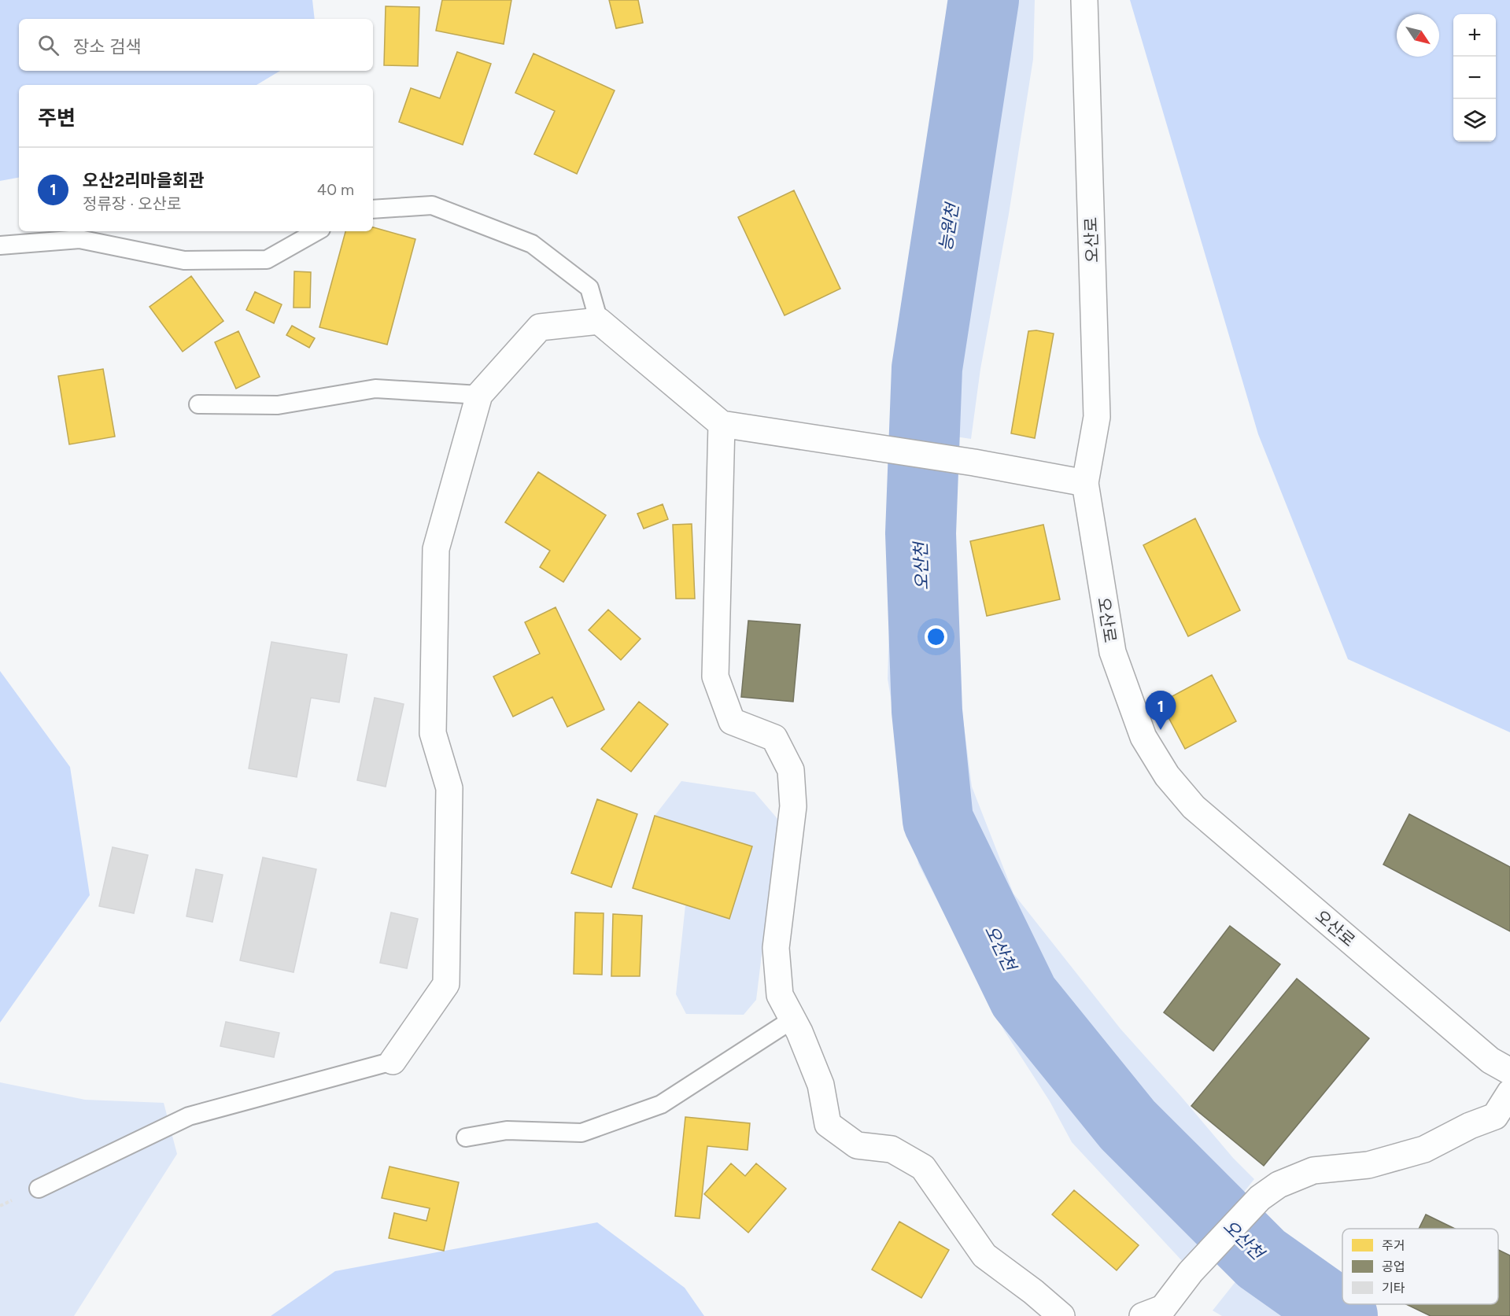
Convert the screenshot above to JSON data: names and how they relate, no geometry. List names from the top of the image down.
{
  "streets": {
    "street": ["오산로"]
  },
  "water": ["능원천", "오산천"],
  "legend": ["주거", "공업", "기타"],
  "north": "bottom right",
  "page": {
    "map_buttons": ["+", "−"],
    "search": "장소 검색",
    "heading": "주변",
    "list": [
      {
        "mark": "1",
        "name": "오산2리마을회관",
        "note": "정류장 · 오산로",
        "value": "40 m"
      }
    ],
    "pins": "1"
  }
}
